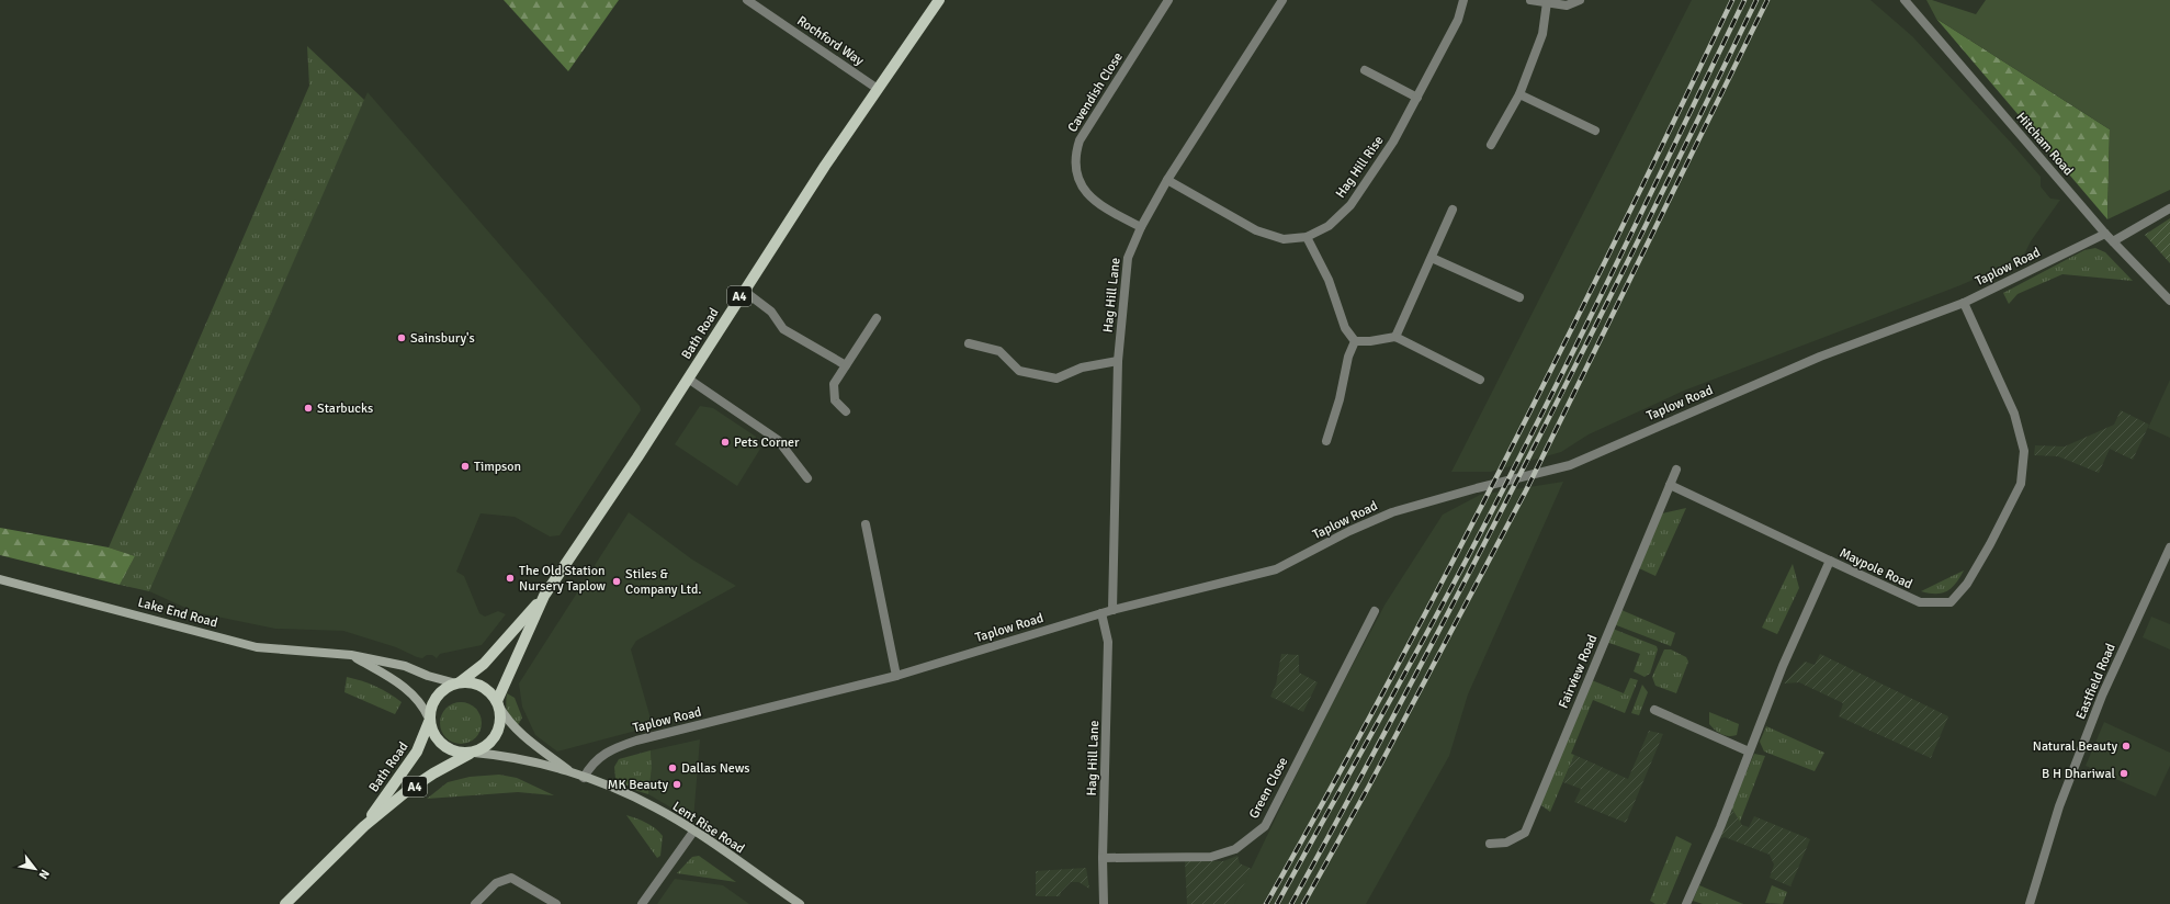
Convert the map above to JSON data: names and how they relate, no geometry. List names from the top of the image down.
{
  "streets": {
    "main road": [
      "A4",
      "Bath Road",
      "Lake End Road",
      "Lent Rise Road"
    ],
    "street": [
      "Rochford Way",
      "Cavendish Close",
      "Hitcham Road",
      "Hag Hill Rise",
      "Taplow Road",
      "Hag Hill Lane",
      "Maypole Road",
      "Fairview Road",
      "Eastfield Road",
      "Green Close"
    ]
  },
  "crossings": [
    ["Rochford Way", "Bath Road"],
    ["Cavendish Close", "Hag Hill Lane"],
    ["Hitcham Road", "Taplow Road"],
    ["Hag Hill Rise", "Hag Hill Lane"],
    ["Taplow Road", "Hag Hill Lane"],
    ["Taplow Road", "Maypole Road"],
    ["Taplow Road", "Lent Rise Road"],
    ["Hag Hill Lane", "Green Close"],
    ["Bath Road", "Lake End Road"],
    ["Bath Road", "Lent Rise Road"],
    ["Lake End Road", "Lent Rise Road"]
  ],
  "places": [
    "Sainsbury's",
    "Starbucks",
    "Pets Corner",
    "Timpson",
    "The Old Station Nursery Taplow",
    "Stiles & Company Ltd.",
    "Natural Beauty",
    "Dallas News",
    "B H Dhariwal",
    "MK Beauty"
  ],
  "north": "bottom right"
}
